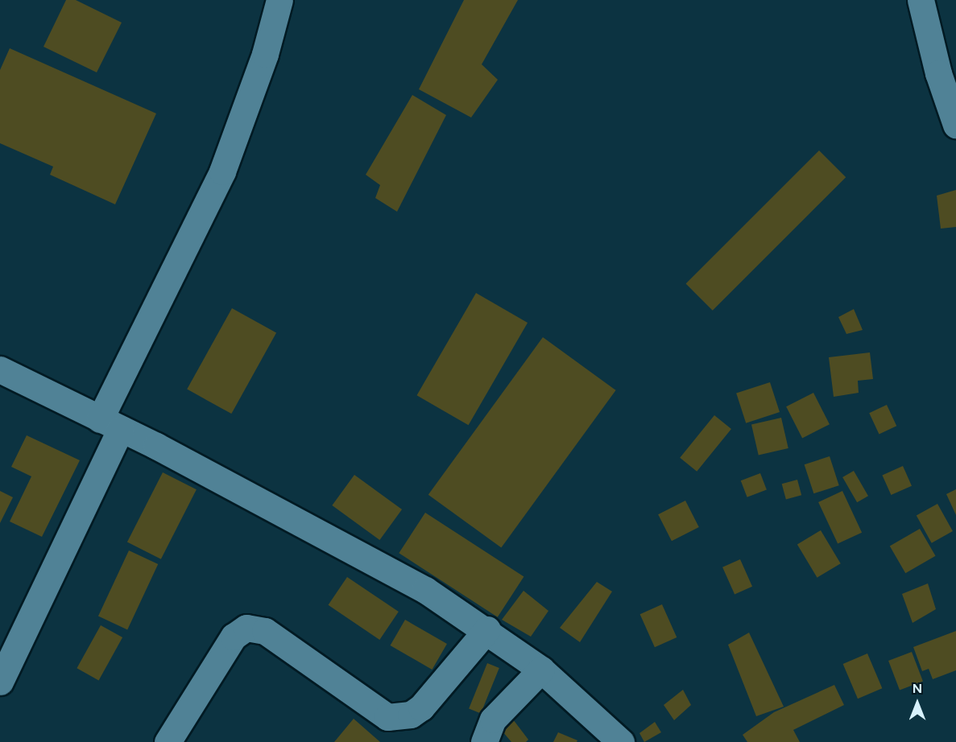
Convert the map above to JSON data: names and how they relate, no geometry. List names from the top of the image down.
{
  "north": "top"
}
